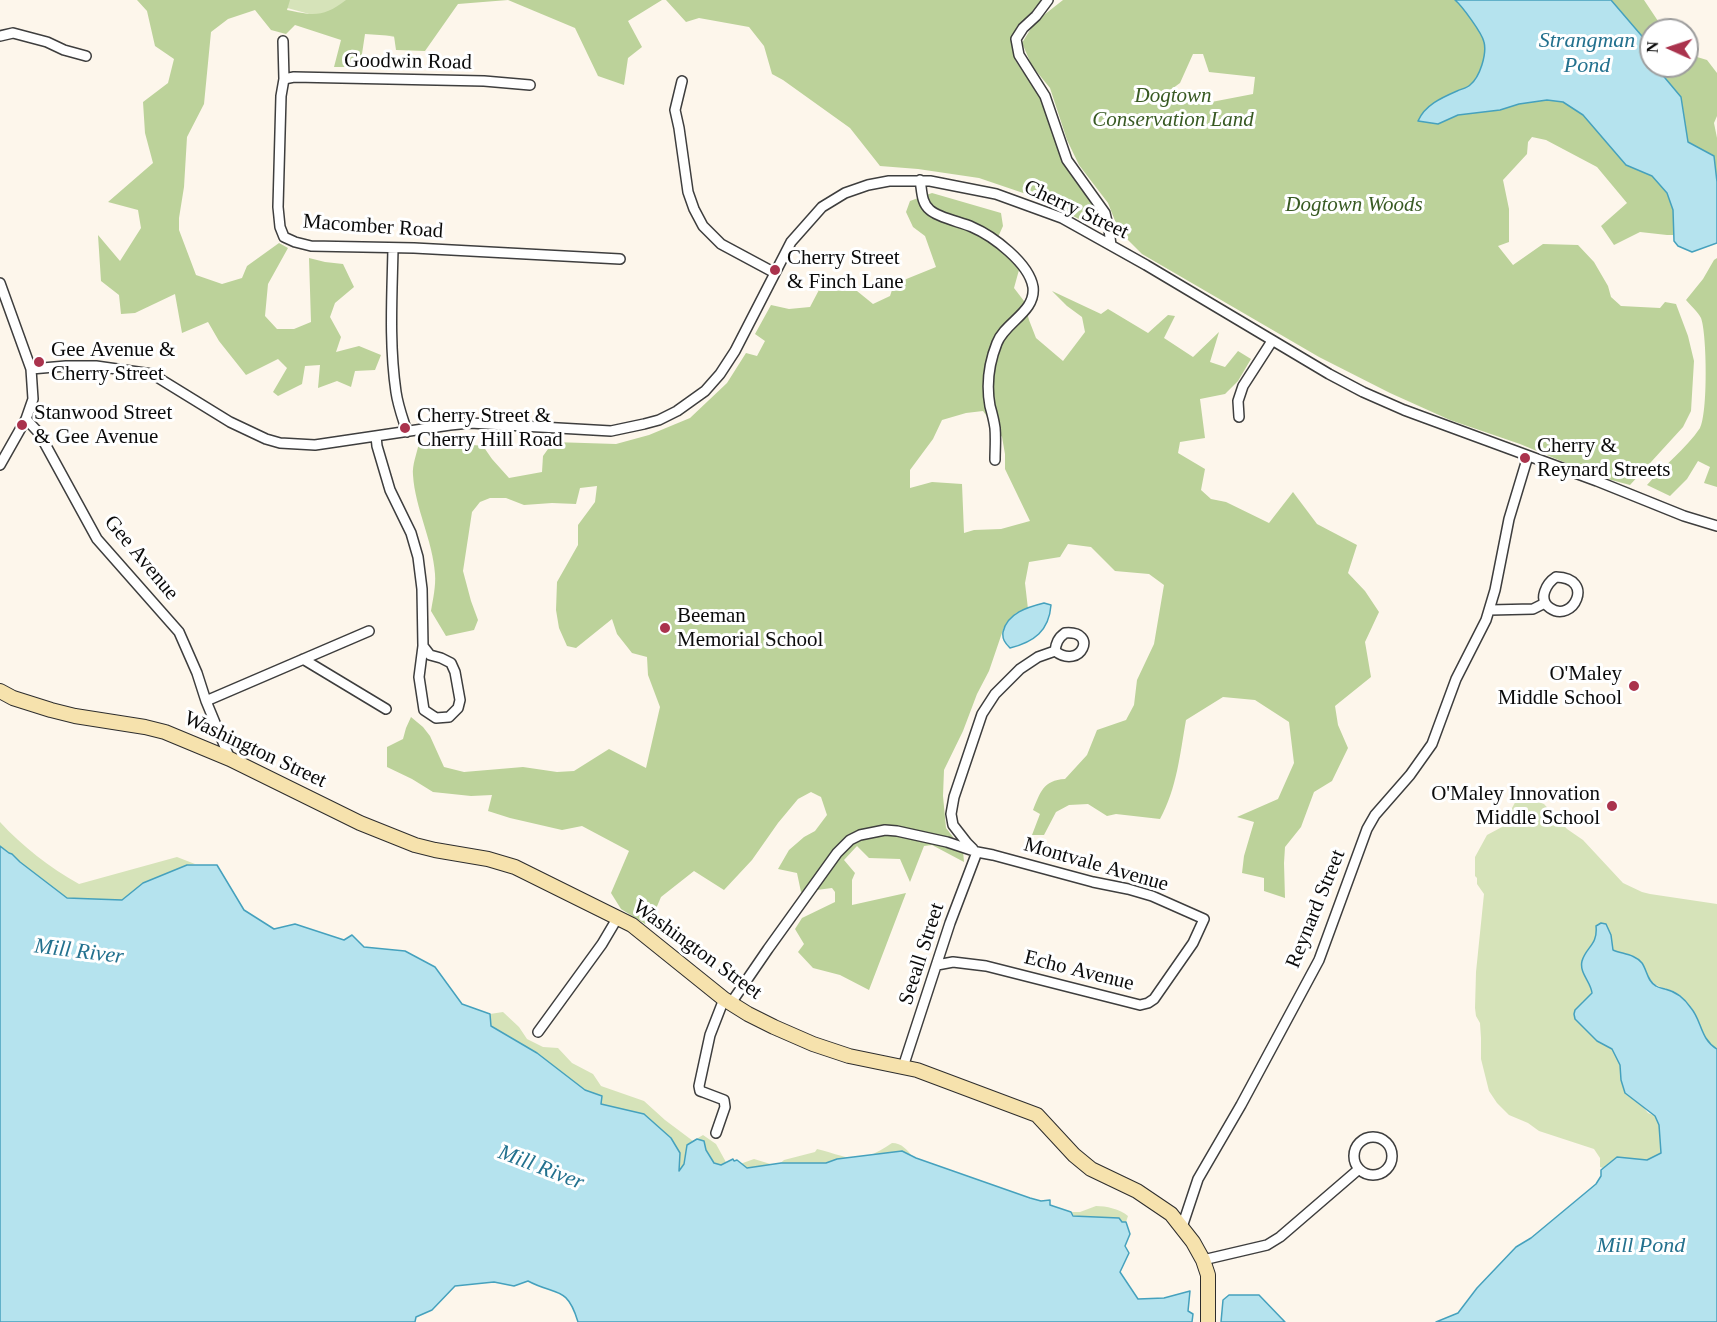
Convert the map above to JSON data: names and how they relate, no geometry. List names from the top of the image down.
{
  "streets": {
    "main road": ["Washington Street"],
    "street": [
      "Goodwin Road",
      "Cherry Street",
      "Macomber Road",
      "Gee Avenue",
      "Montvale Avenue",
      "Reynard Street",
      "Seeall Street",
      "Echo Avenue"
    ]
  },
  "crossings": [
    ["Goodwin Road", "Macomber Road"],
    ["Cherry Street", "Reynard Street"],
    ["Gee Avenue", "Washington Street"],
    ["Washington Street", "Montvale Avenue"],
    ["Washington Street", "Reynard Street"],
    ["Washington Street", "Seeall Street"],
    ["Montvale Avenue", "Seeall Street"],
    ["Montvale Avenue", "Echo Avenue"],
    ["Seeall Street", "Echo Avenue"]
  ],
  "water": ["Strangman Pond", "Mill River", "Mill Pond"],
  "parks": ["Dogtown Conservation Land", "Dogtown Woods"],
  "places": [
    "Cherry Street & Finch Lane",
    "Gee Avenue & Cherry Street",
    "Stanwood Street & Gee Avenue",
    "Cherry Street & Cherry Hill Road",
    "Cherry & Reynard Streets",
    "Beeman Memorial School",
    "O'Maley Middle School",
    "O'Maley Innovation Middle School"
  ],
  "north": "left"
}
